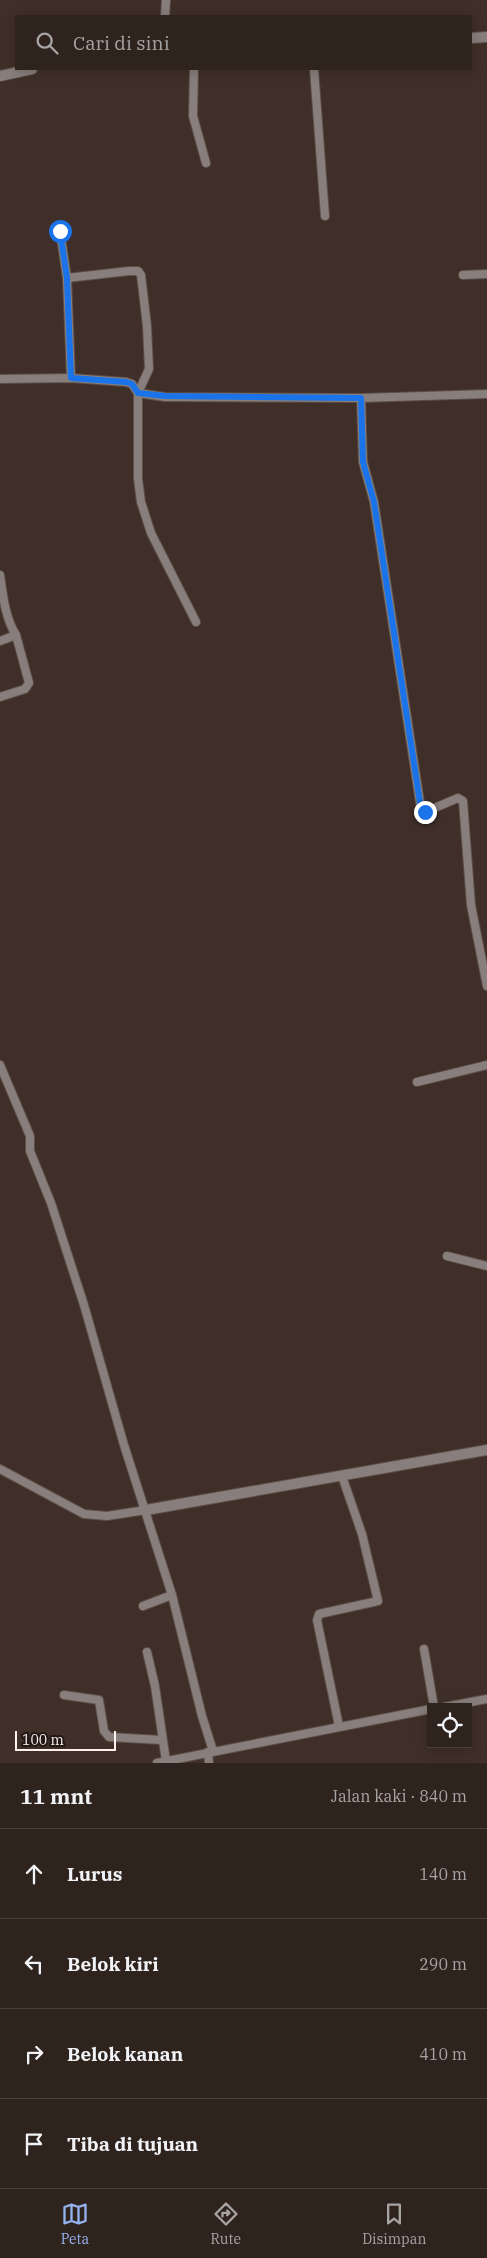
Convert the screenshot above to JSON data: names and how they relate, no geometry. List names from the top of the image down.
{
  "scale_bar": "100 m",
  "page": {
    "search": "Cari di sini",
    "scale": "100 m",
    "heading": ["11 mnt", "Jalan kaki · 840 m"],
    "list": [
      ["Lurus", "140 m"],
      ["Belok kiri", "290 m"],
      ["Belok kanan", "410 m"],
      "Tiba di tujuan"
    ],
    "nav": ["Peta", "Rute", "Disimpan"]
  }
}
